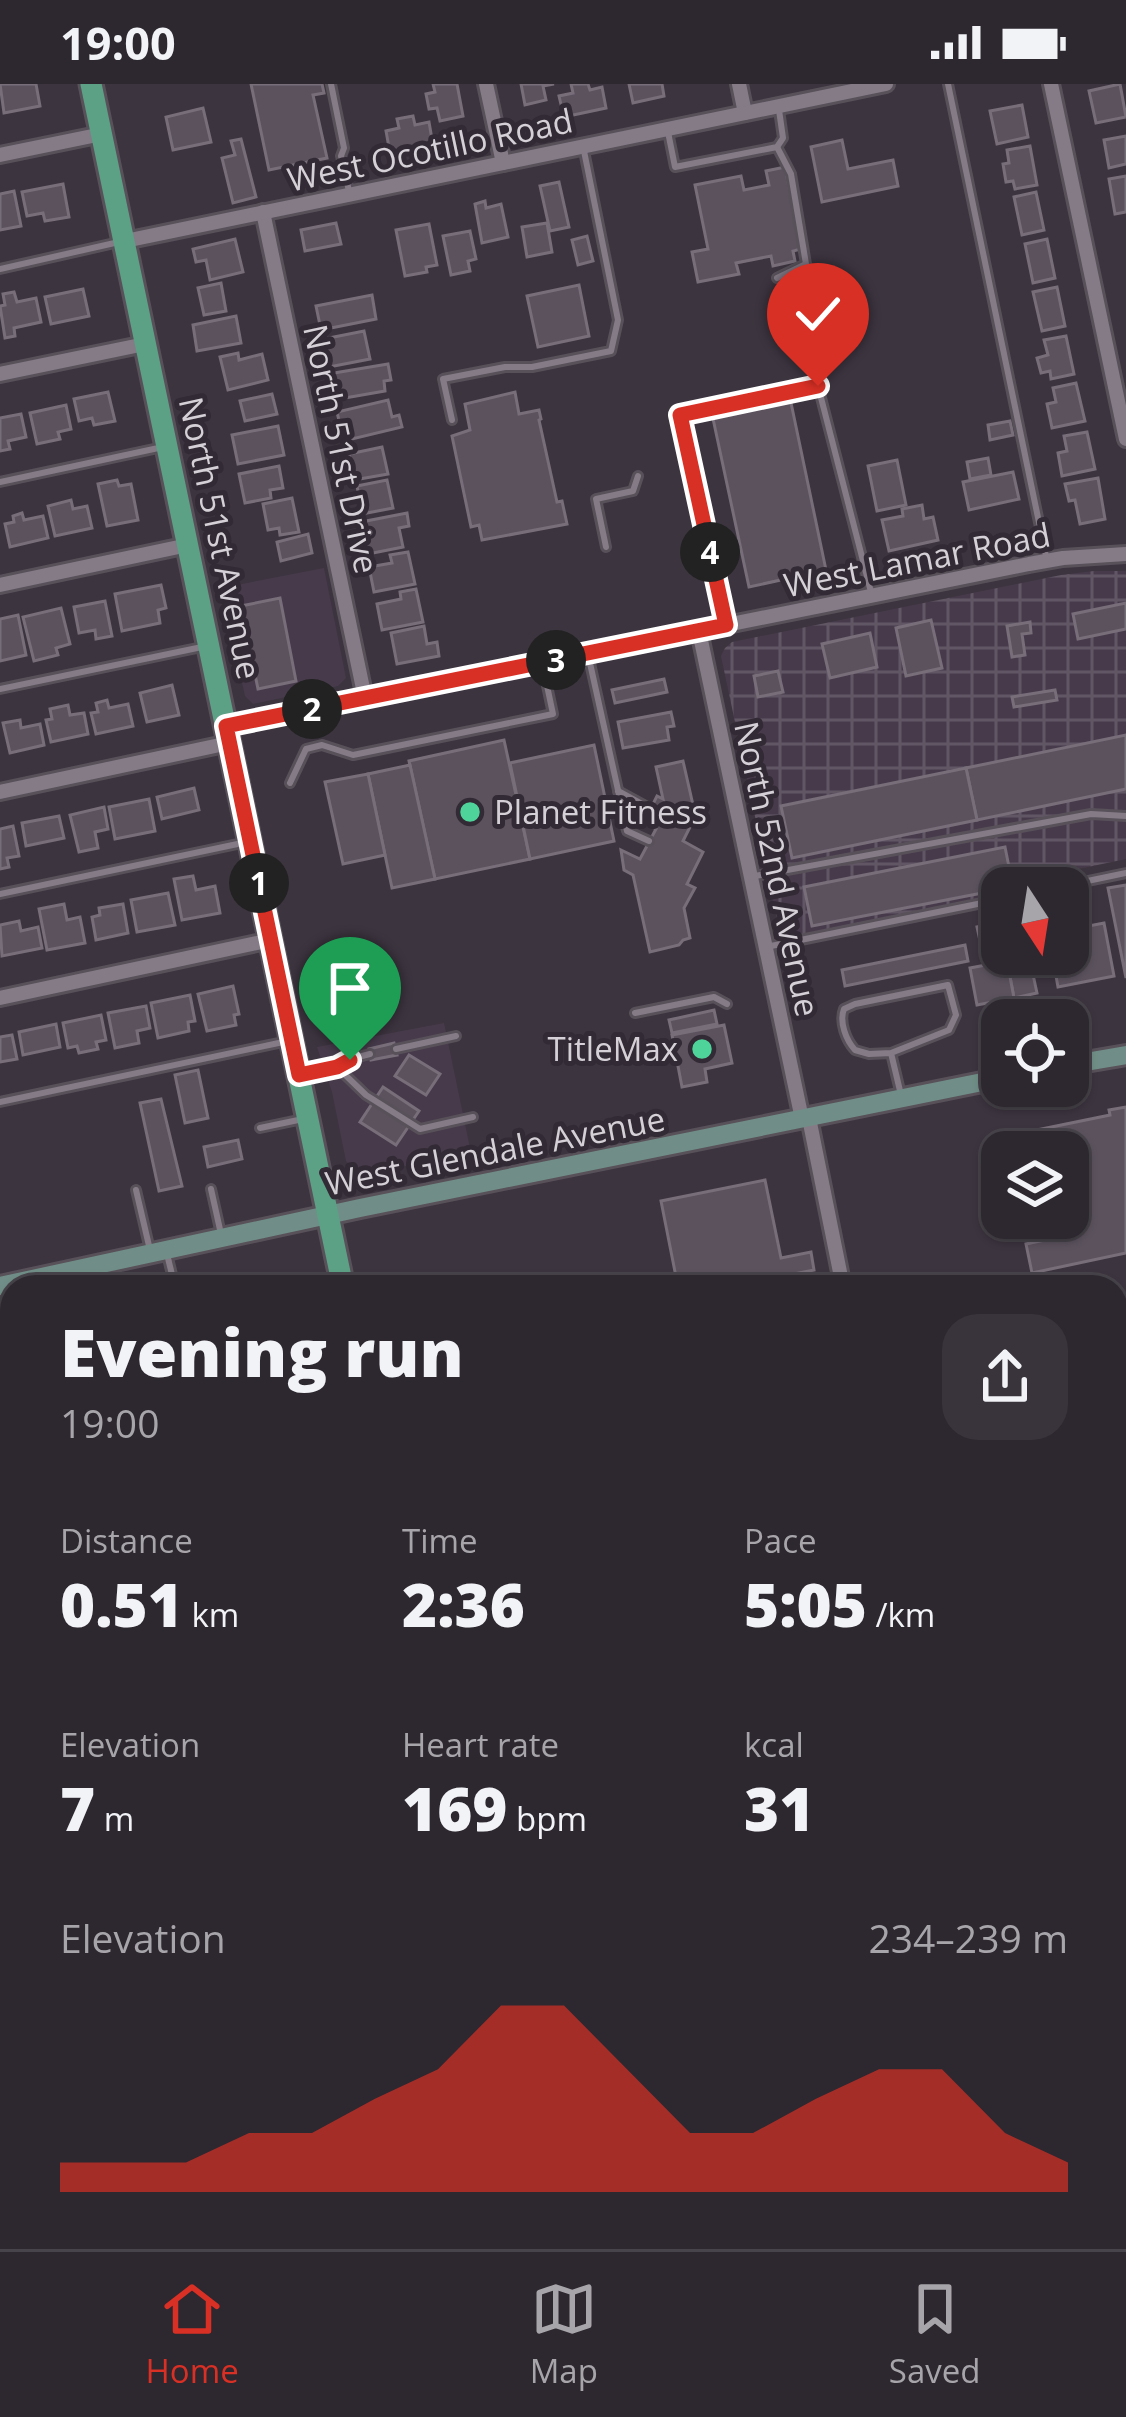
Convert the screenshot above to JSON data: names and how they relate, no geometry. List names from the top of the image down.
{
  "streets": {
    "main road": ["North 51st Avenue", "West Glendale Avenue"],
    "street": [
      "West Ocotillo Road",
      "North 51st Drive",
      "West Lamar Road",
      "North 52nd Avenue"
    ]
  },
  "crossings": [
    ["West Ocotillo Road", "North 51st Drive"],
    ["West Ocotillo Road", "North 51st Avenue"],
    ["North 51st Drive", "West Lamar Road"],
    ["North 51st Avenue", "West Lamar Road"],
    ["North 51st Avenue", "West Glendale Avenue"],
    ["West Lamar Road", "North 52nd Avenue"],
    ["North 52nd Avenue", "West Glendale Avenue"]
  ],
  "places": ["Planet Fitness", "TitleMax"],
  "north": "bottom",
  "page": {
    "status": "19:00",
    "pins": [
      "4",
      "3",
      "2",
      "1"
    ],
    "heading": ["Evening run", "19:00"],
    "stats": [
      ["Distance", "0.51 km"],
      ["Time", "2:36"],
      ["Pace", "5:05 /km"],
      ["Elevation", "7 m"],
      ["Heart rate", "169 bpm"],
      ["kcal", "31"]
    ],
    "chart": ["Elevation", "234–239 m"],
    "tabs": ["Home", "Map", "Saved"]
  }
}
